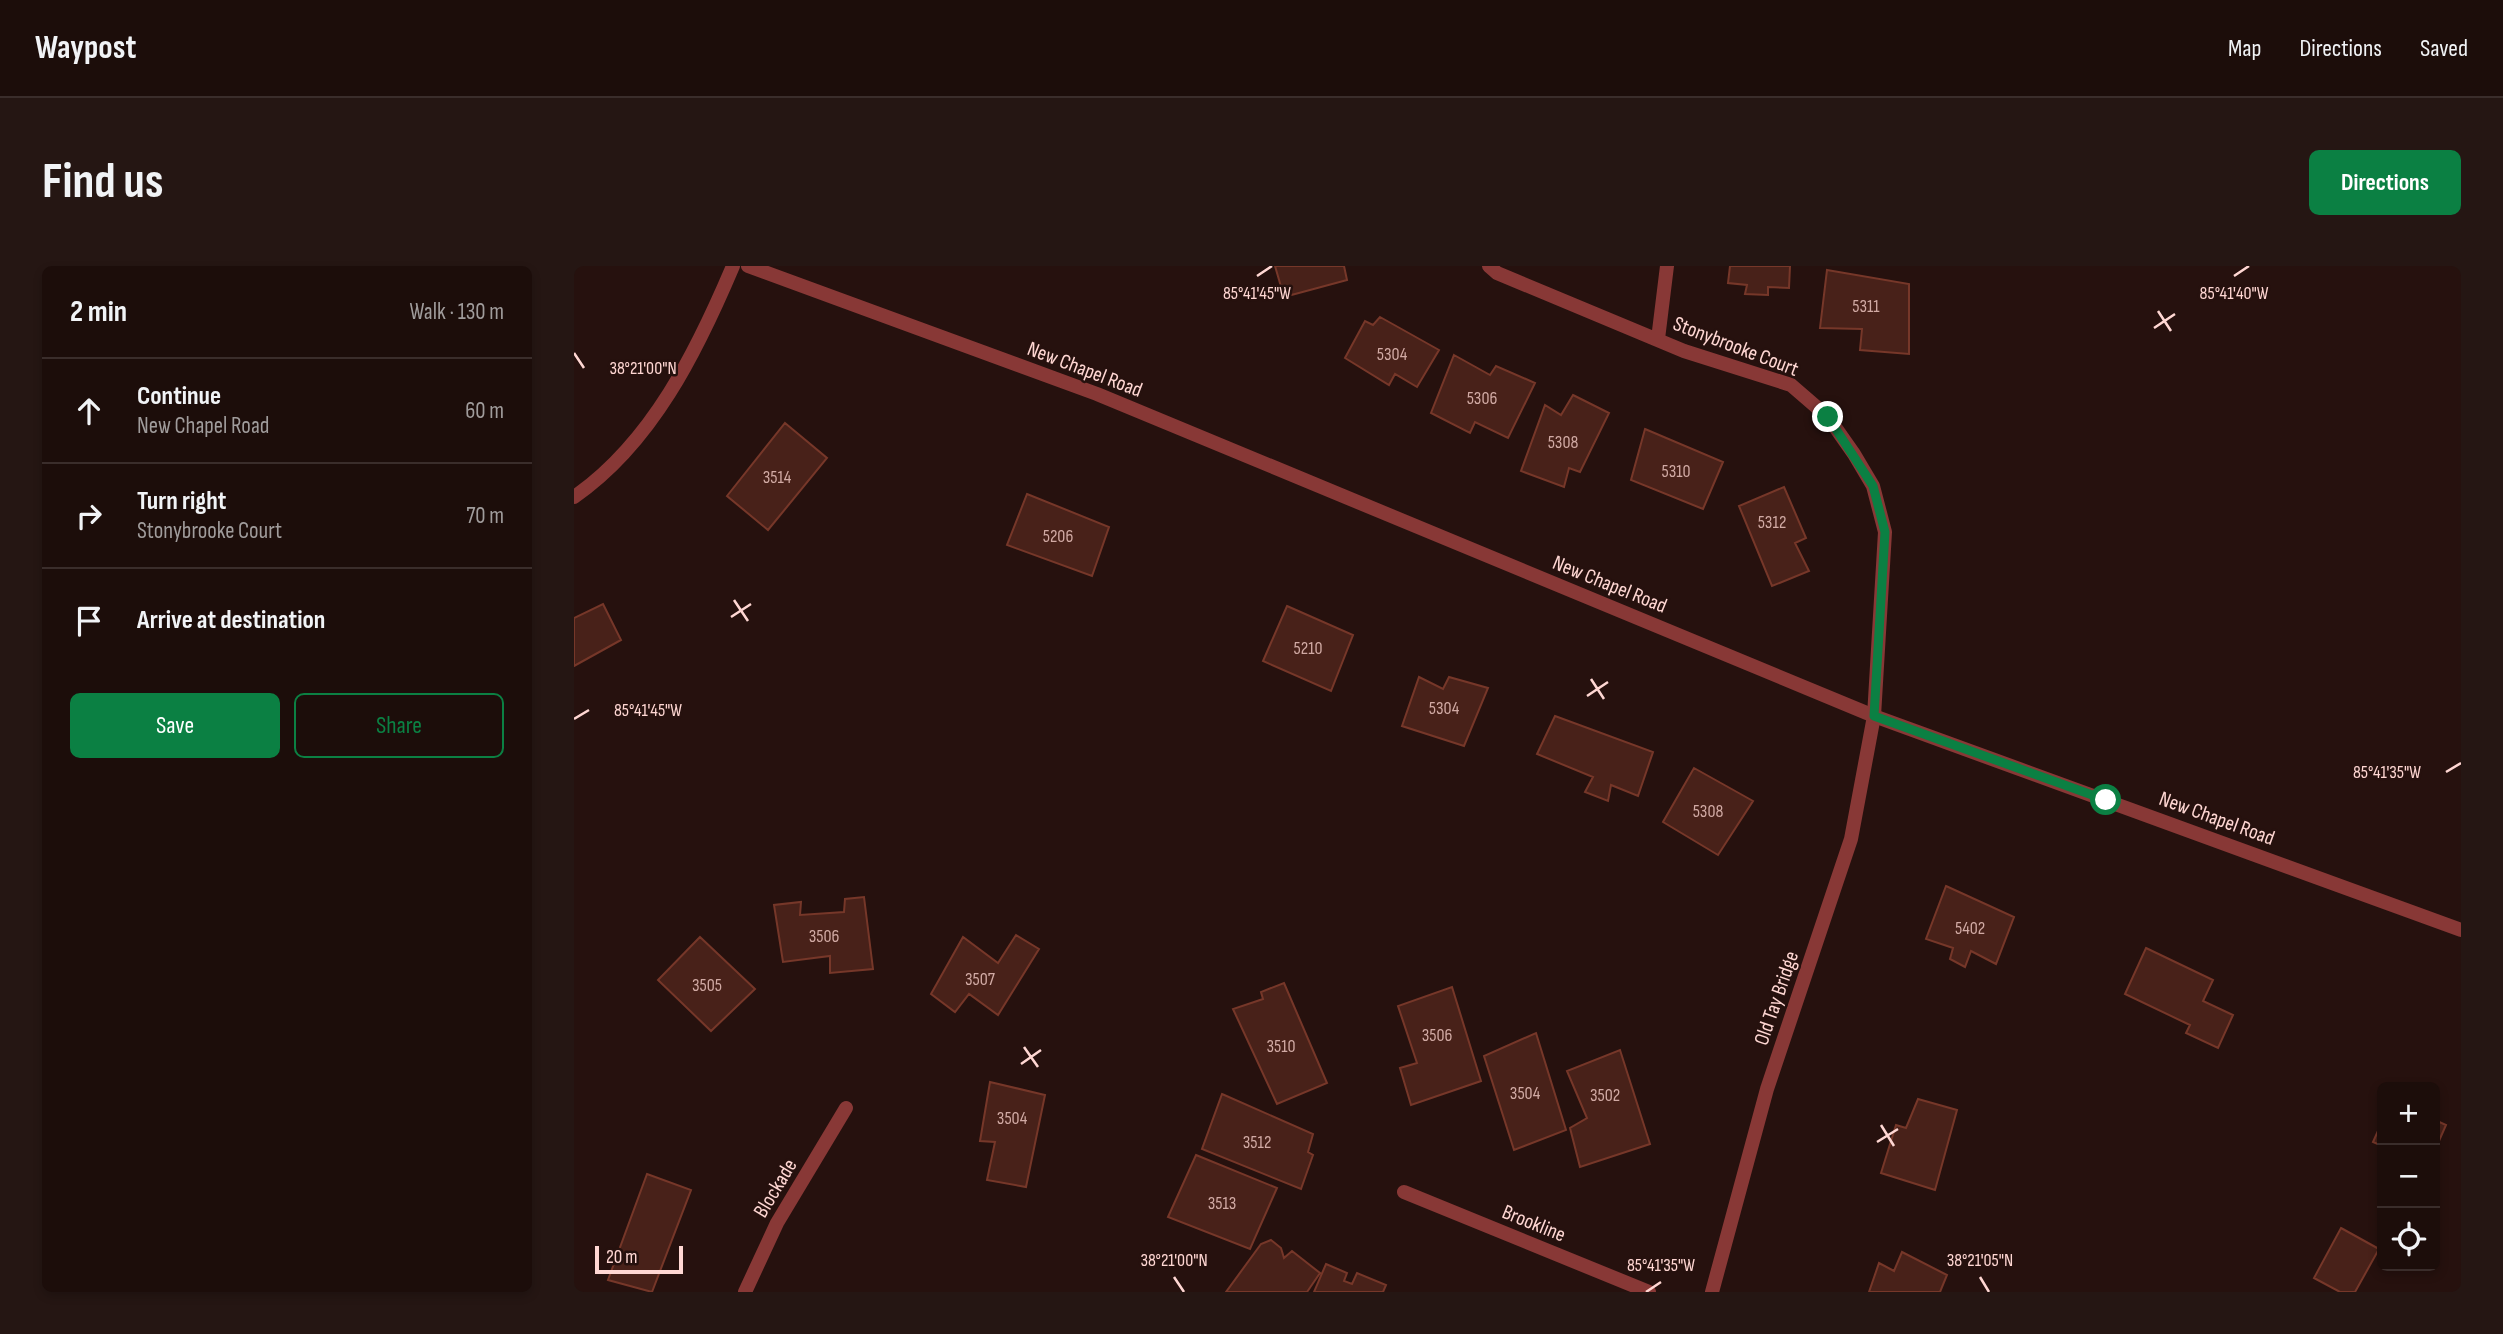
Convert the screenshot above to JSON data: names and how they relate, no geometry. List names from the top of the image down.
{
  "streets": {
    "street": [
      "Stonybrooke Court",
      "New Chapel Road",
      "Old Tay Bridge",
      "Blockade",
      "Brookline"
    ]
  },
  "crossings": [
    ["Stonybrooke Court", "New Chapel Road"],
    ["Stonybrooke Court", "Old Tay Bridge"],
    ["New Chapel Road", "Old Tay Bridge"]
  ],
  "house_numbers": [
    "5311",
    "5304",
    "5306",
    "5308",
    "5310",
    "3514",
    "5312",
    "5206",
    "5210",
    "5304",
    "5308",
    "5402",
    "3506",
    "3507",
    "3505",
    "3506",
    "3510",
    "3504",
    "3502",
    "3504",
    "3512",
    "3513"
  ],
  "scale_bar": "20 m",
  "page": {
    "header": "Waypost",
    "nav": ["Map", "Directions", "Saved"],
    "buttons": [
      "Directions",
      ["Save", "Share"]
    ],
    "title": "Find us",
    "heading": ["2 min", "Walk · 130 m"],
    "list": [
      ["Continue", "New Chapel Road", "60 m"],
      ["Turn right", "Stonybrooke Court", "70 m"],
      "Arrive at destination"
    ],
    "map_buttons": ["+", "−"],
    "scale": "20 m"
  },
  "coordinates": [
    "85°41'45\"W",
    "85°41'40\"W",
    "38°21'00\"N",
    "85°41'35\"W",
    "38°21'05\"N"
  ]
}
